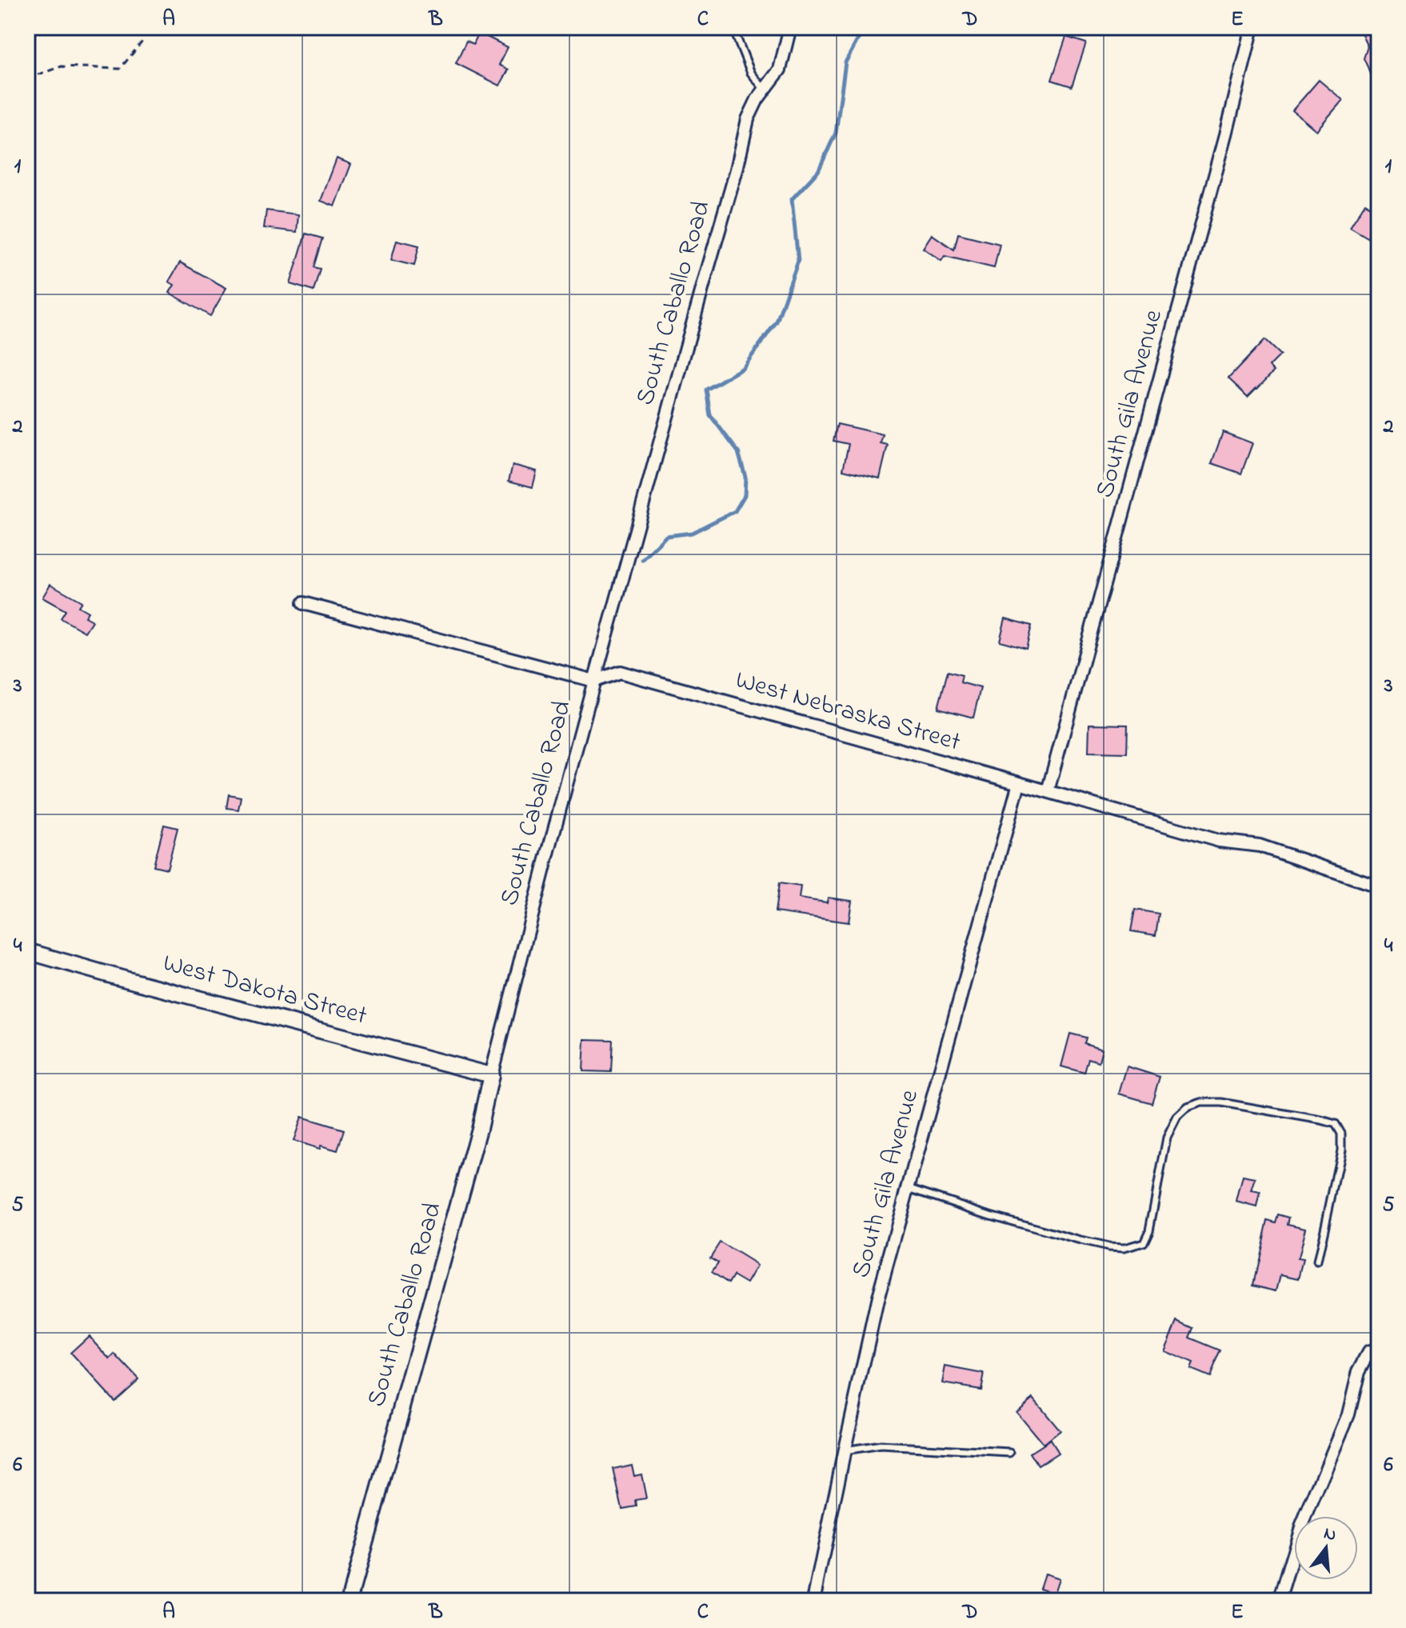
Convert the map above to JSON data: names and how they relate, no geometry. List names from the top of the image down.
{
  "streets": {
    "street": [
      "South Caballo Road",
      "South Gila Avenue",
      "West Nebraska Street",
      "West Dakota Street"
    ]
  },
  "crossings": [
    ["South Caballo Road", "West Nebraska Street"],
    ["South Caballo Road", "West Dakota Street"],
    ["South Gila Avenue", "West Nebraska Street"]
  ],
  "north": "top",
  "grid": {
    "columns": [
      "A",
      "B",
      "C",
      "D",
      "E"
    ],
    "rows": [
      "1",
      "2",
      "3",
      "4",
      "5",
      "6"
    ]
  }
}
